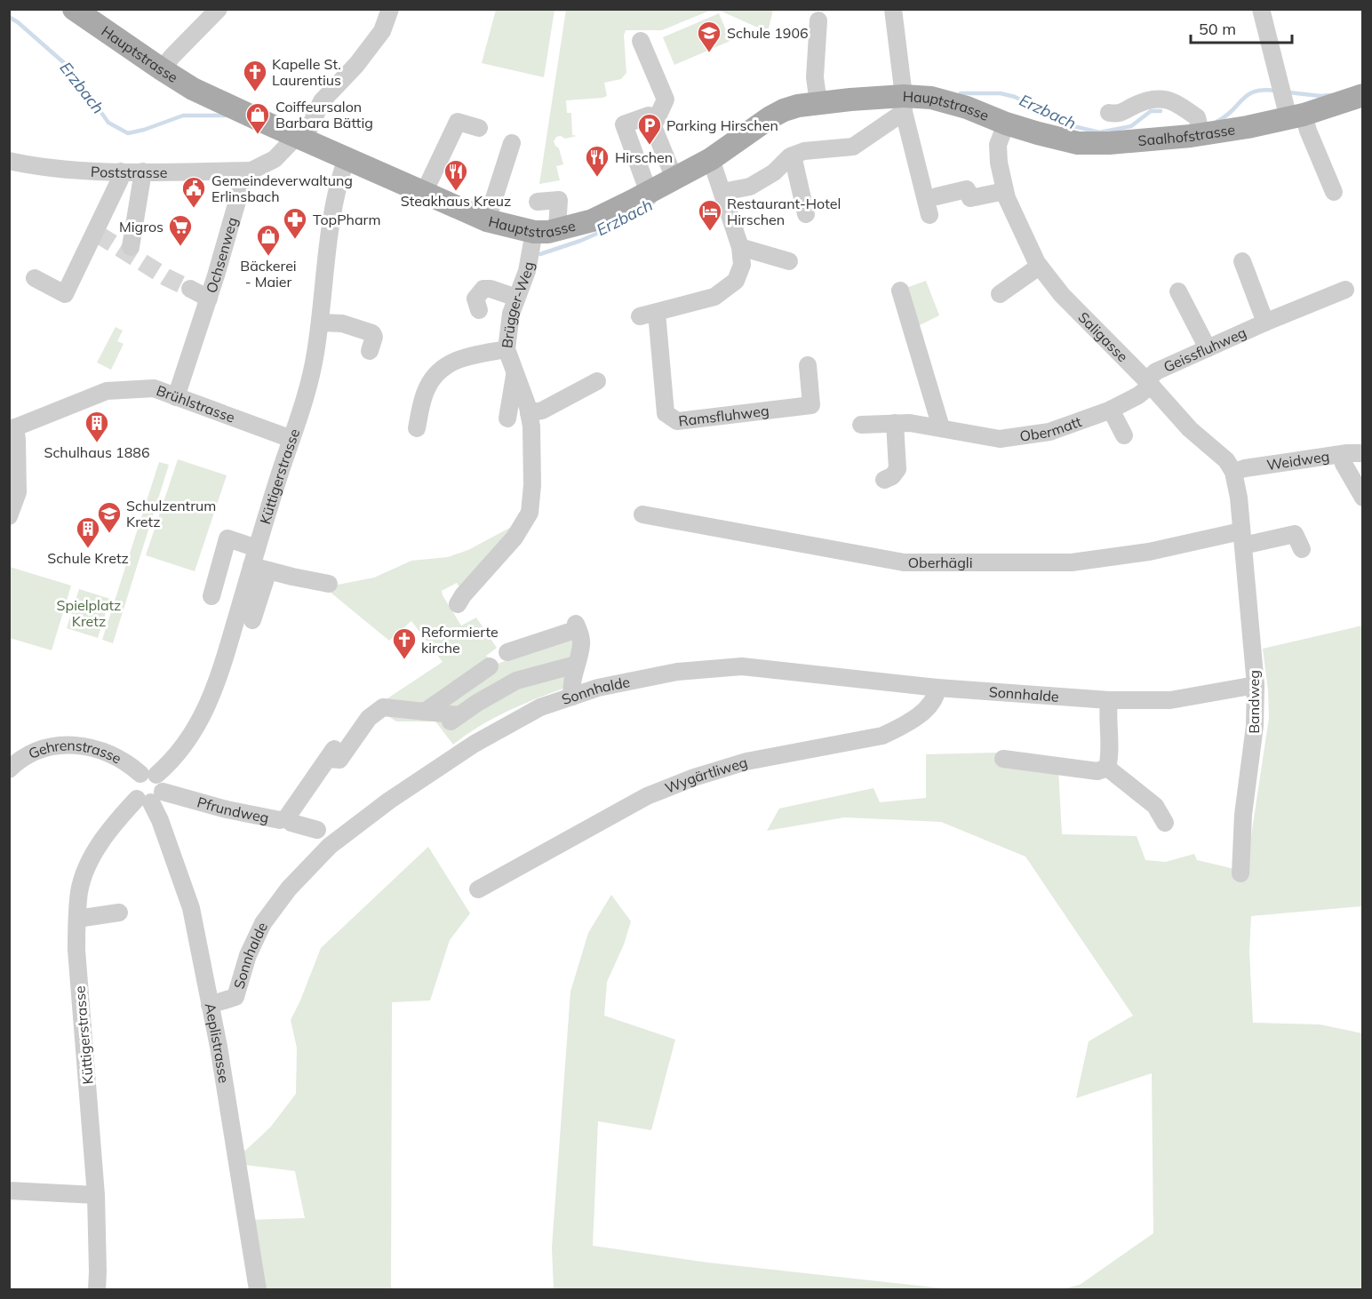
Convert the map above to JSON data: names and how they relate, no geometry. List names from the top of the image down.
{
  "streets": {
    "main road": ["Hauptstrasse", "Saalhofstrasse"],
    "street": [
      "Poststrasse",
      "Ochsenweg",
      "Brügger-Weg",
      "Saligasse",
      "Geissfluhweg",
      "Brühlstrasse",
      "Ramsfluhweg",
      "Obermatt",
      "Weidweg",
      "Küttigerstrasse",
      "Oberhägli",
      "Sonnhalde",
      "Bandweg",
      "Gehrenstrasse",
      "Wygärtliweg",
      "Pfrundweg",
      "Aeplistrasse"
    ]
  },
  "crossings": [
    ["Hauptstrasse", "Saalhofstrasse"],
    ["Hauptstrasse", "Brügger-Weg"],
    ["Hauptstrasse", "Saligasse"],
    ["Hauptstrasse", "Ramsfluhweg"],
    ["Hauptstrasse", "Küttigerstrasse"],
    ["Saalhofstrasse", "Saligasse"],
    ["Poststrasse", "Ochsenweg"],
    ["Ochsenweg", "Brühlstrasse"],
    ["Saligasse", "Geissfluhweg"],
    ["Saligasse", "Obermatt"],
    ["Saligasse", "Weidweg"],
    ["Saligasse", "Oberhägli"],
    ["Saligasse", "Bandweg"],
    ["Geissfluhweg", "Obermatt"],
    ["Brühlstrasse", "Küttigerstrasse"],
    ["Küttigerstrasse", "Gehrenstrasse"],
    ["Küttigerstrasse", "Pfrundweg"],
    ["Küttigerstrasse", "Aeplistrasse"],
    ["Oberhägli", "Bandweg"],
    ["Sonnhalde", "Bandweg"],
    ["Sonnhalde", "Wygärtliweg"],
    ["Sonnhalde", "Aeplistrasse"],
    ["Gehrenstrasse", "Aeplistrasse"],
    ["Pfrundweg", "Aeplistrasse"]
  ],
  "water": ["Erzbach"],
  "parks": ["Spielplatz Kretz"],
  "places": {
    "school or university": ["Schule 1906", "Schulzentrum Kretz"],
    "church": ["Kapelle St. Laurentius", "Reformierte kirche"],
    "shop": ["Coiffeursalon Barbara Bättig", "Bäckerei - Maier"],
    "parking": ["Parking Hirschen"],
    "restaurant": ["Hirschen", "Steakhaus Kreuz"],
    "public building": ["Gemeindeverwaltung Erlinsbach"],
    "hotel": ["Restaurant-Hotel Hirschen"],
    "pharmacy": ["TopPharm"],
    "supermarket": ["Migros"],
    "building": ["Schulhaus 1886", "Schule Kretz"]
  },
  "scale_bar": "50 m"
}
